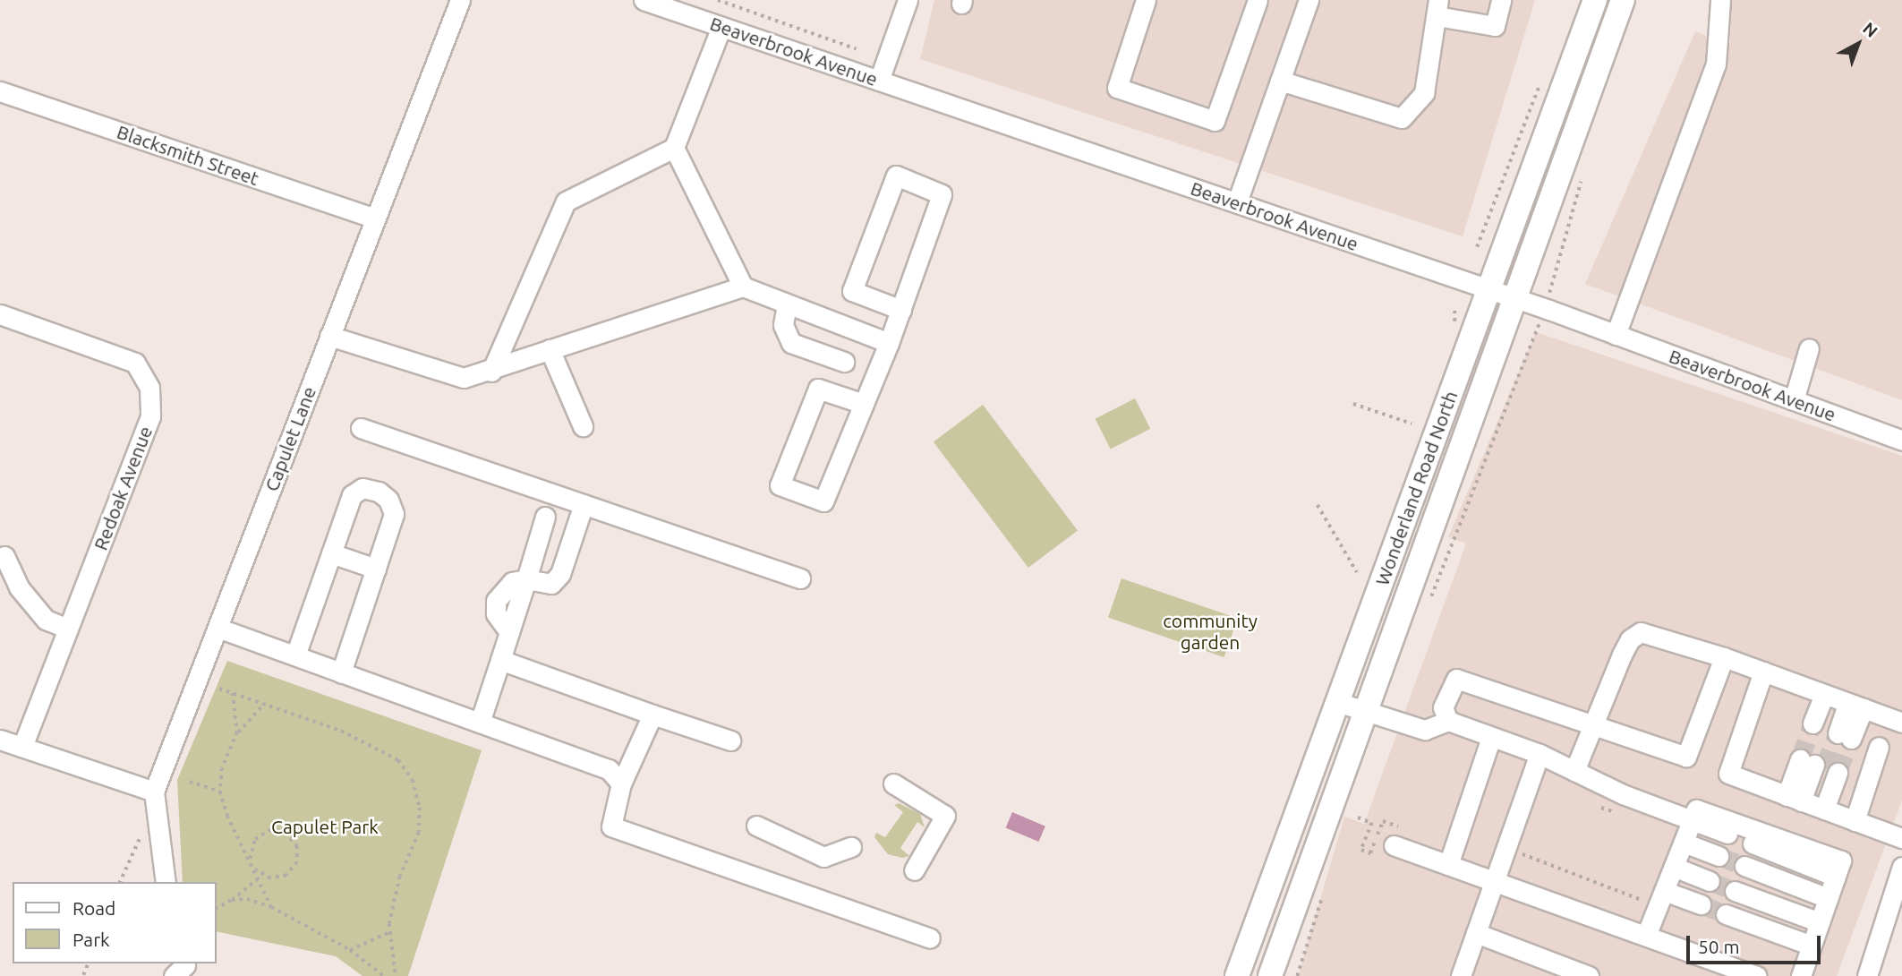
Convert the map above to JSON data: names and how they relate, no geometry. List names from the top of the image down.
{
  "streets": {
    "main road": ["Wonderland Road North"],
    "street": [
      "Beaverbrook Avenue",
      "Blacksmith Street",
      "Capulet Lane",
      "Redoak Avenue"
    ]
  },
  "crossings": [
    ["Beaverbrook Avenue", "Wonderland Road North"],
    ["Blacksmith Street", "Capulet Lane"]
  ],
  "parks": ["community garden", "Capulet Park"],
  "legend": ["Road", "Park"],
  "scale_bar": "50 m",
  "north": "top right"
}
